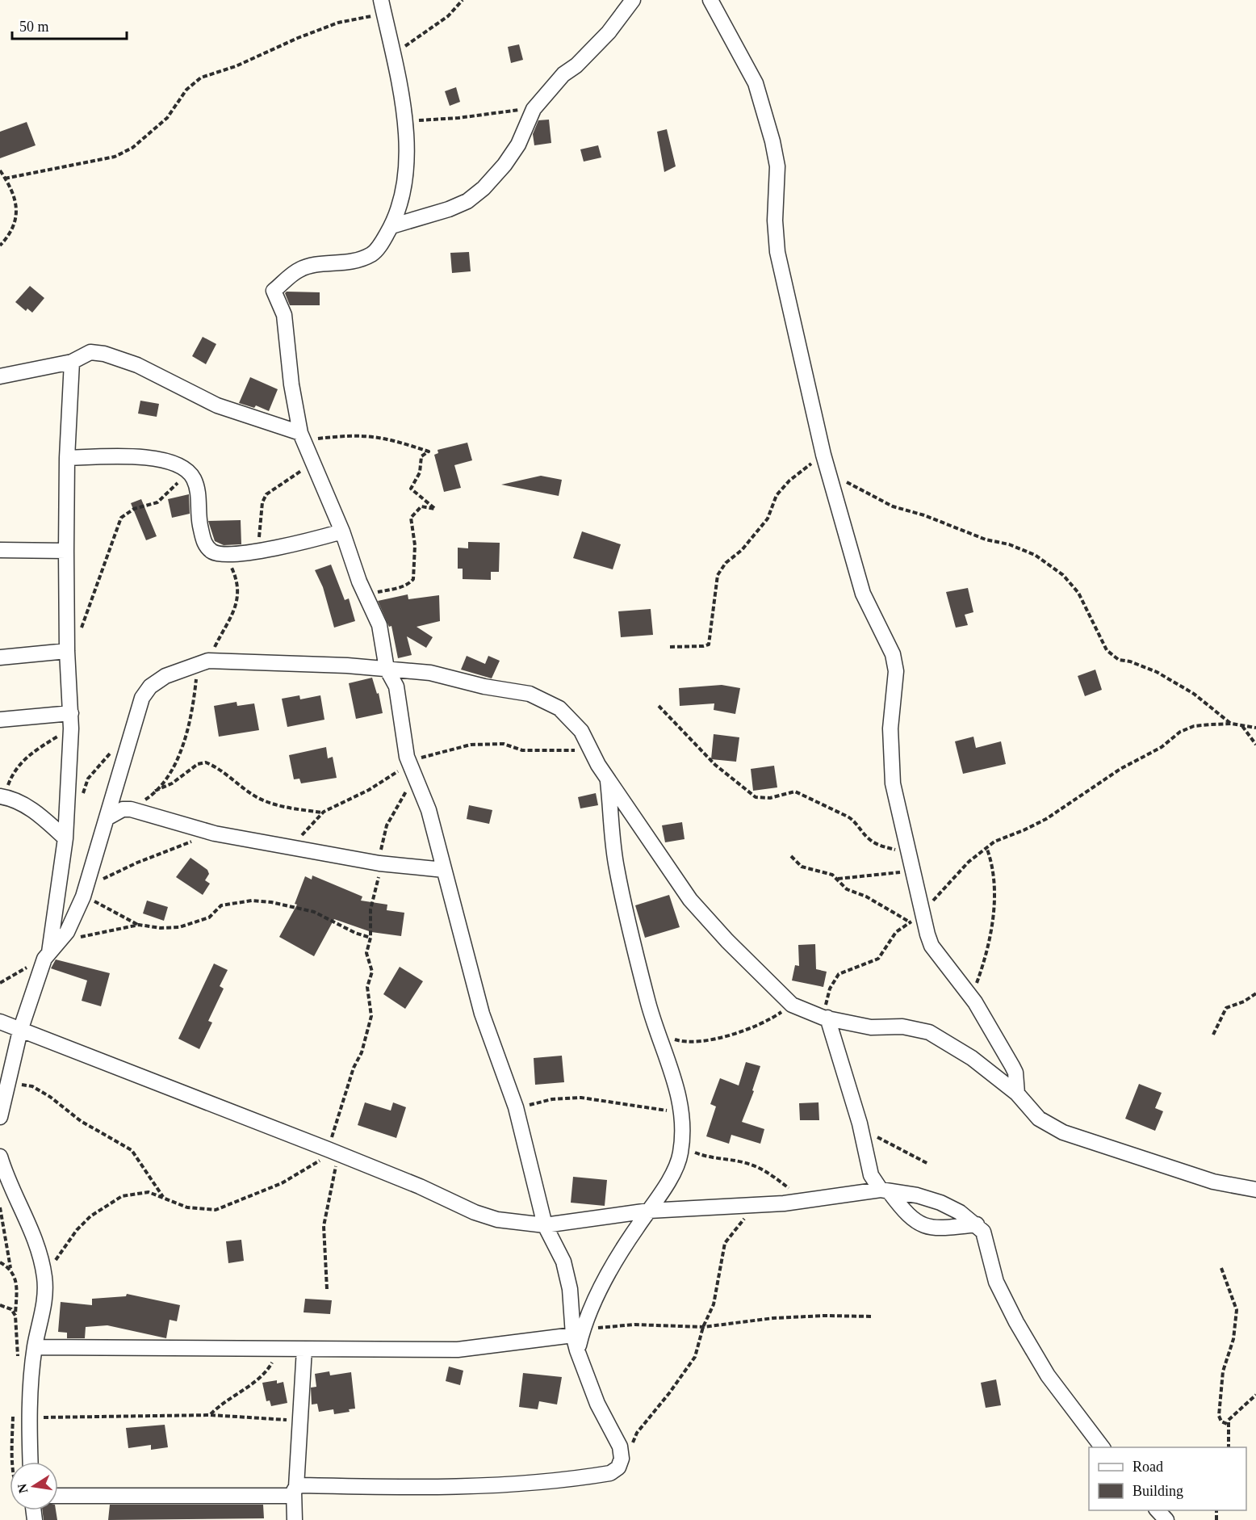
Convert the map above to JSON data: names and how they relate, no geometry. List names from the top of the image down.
{
  "legend": ["Road", "Building"],
  "scale_bar": "50 m",
  "north": "left"
}
